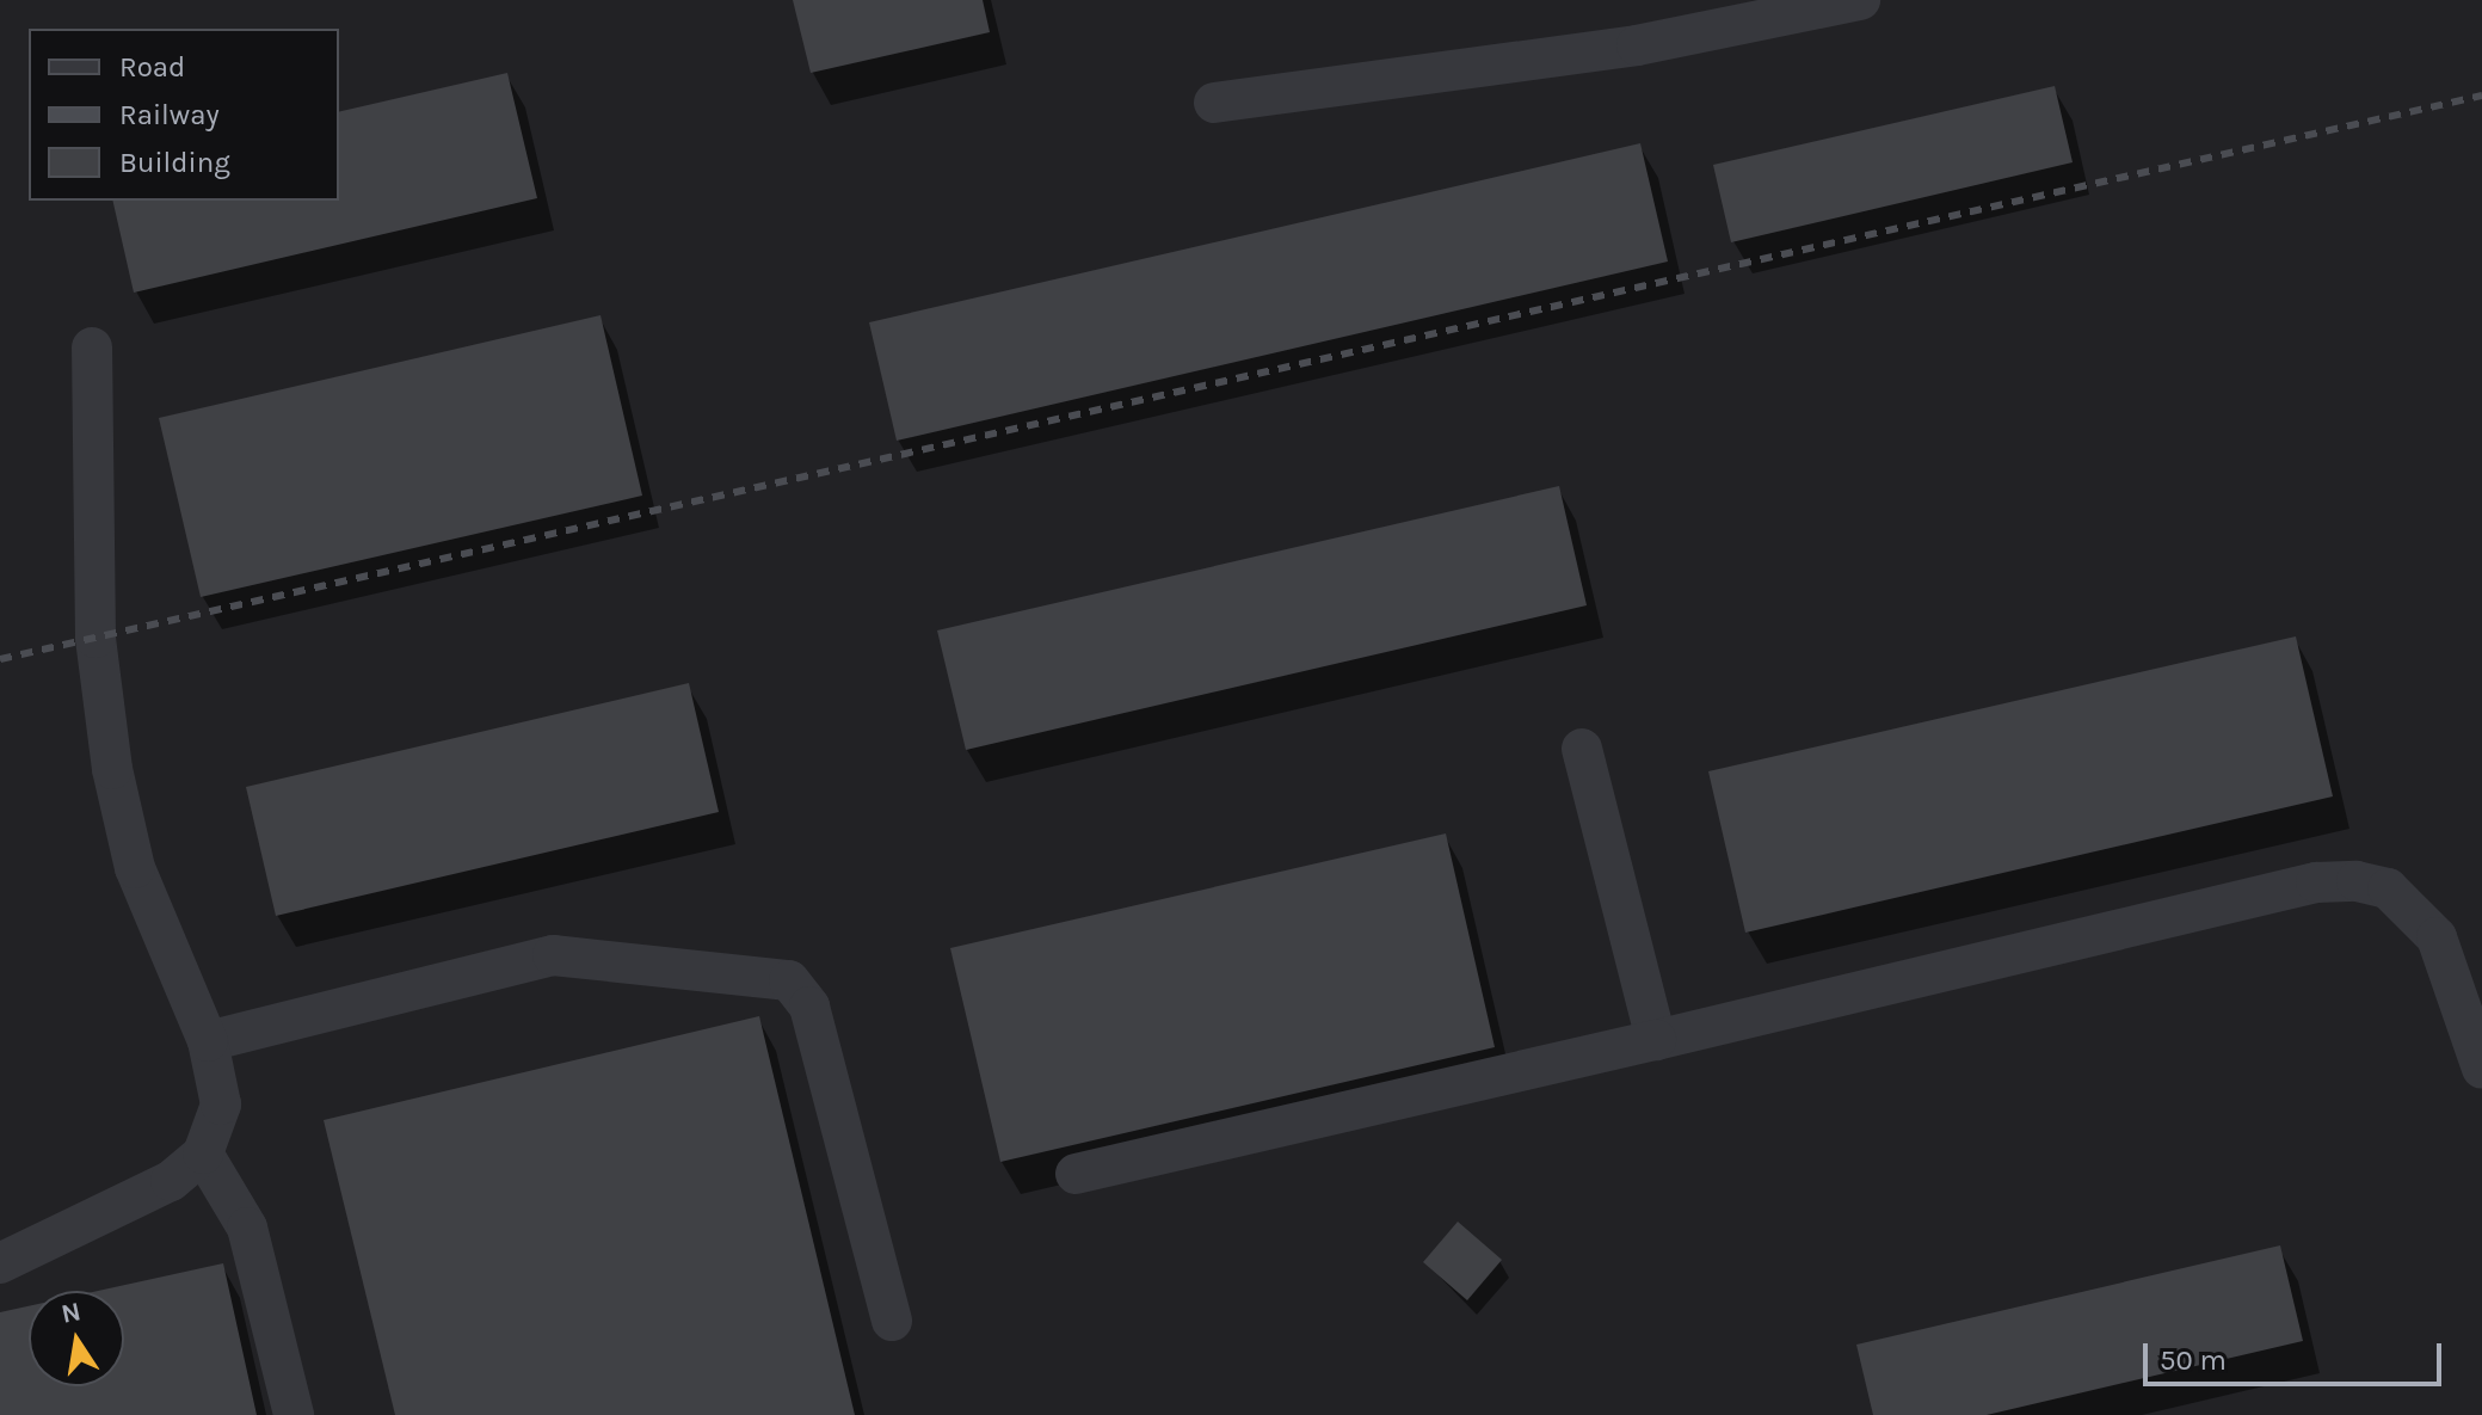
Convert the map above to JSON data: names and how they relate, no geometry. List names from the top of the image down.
{
  "legend": ["Road", "Railway", "Building"],
  "scale_bar": "50 m",
  "north": "top"
}
